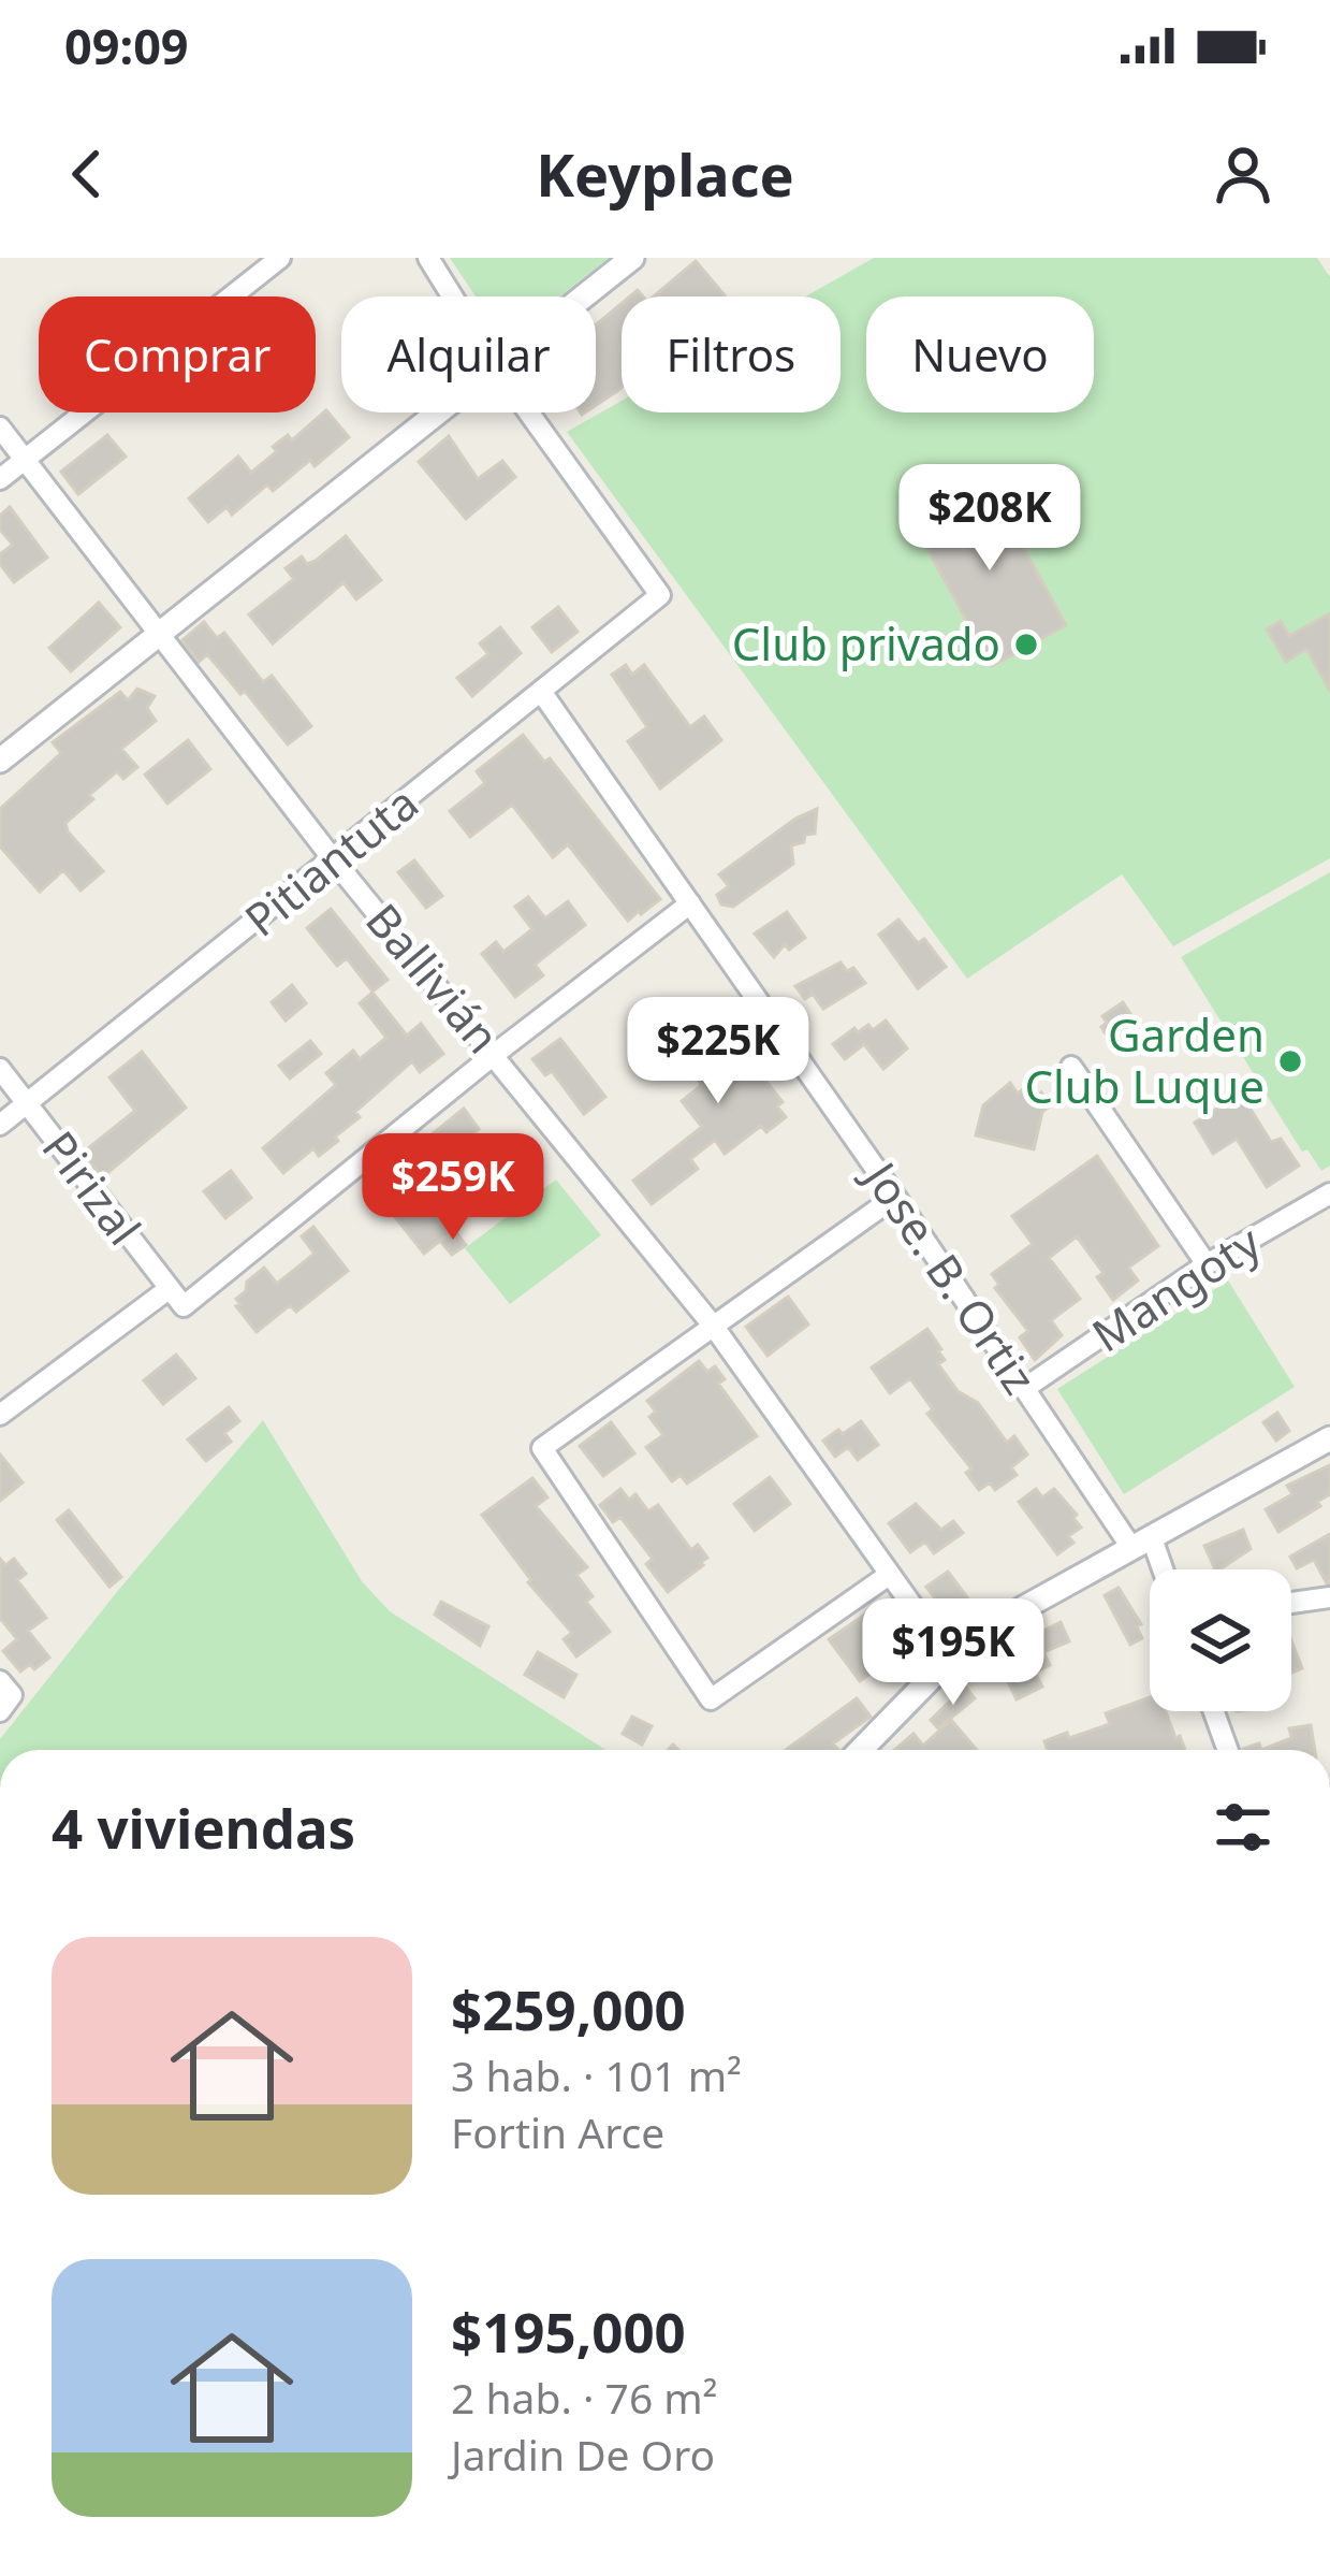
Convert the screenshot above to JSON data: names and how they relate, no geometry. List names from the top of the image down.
{
  "streets": {
    "street": [
      "Pitiantuta",
      "Ballivián",
      "Pirizal",
      "Jose. B. Ortiz",
      "Mangoty"
    ]
  },
  "crossings": [
    ["Pitiantuta", "Ballivián"],
    ["Pitiantuta", "Pirizal"],
    ["Pitiantuta", "Jose. B. Ortiz"],
    ["Ballivián", "Pirizal"],
    ["Jose. B. Ortiz", "Mangoty"]
  ],
  "places": ["Club privado", "Garden Club Luque"],
  "page": {
    "status": "09:09",
    "header": "Keyplace",
    "chip": [
      "Comprar",
      "Alquilar",
      "Filtros",
      "Nuevo"
    ],
    "price": [
      "$208K",
      "$225K",
      "$259K",
      "$195K"
    ],
    "heading": "4 viviendas",
    "list": [
      {
        "name": "$259,000",
        "note": "3 hab. · 101 m² · Fortin Arce"
      },
      {
        "name": "$195,000",
        "note": "2 hab. · 76 m² · Jardin De Oro"
      }
    ]
  }
}
